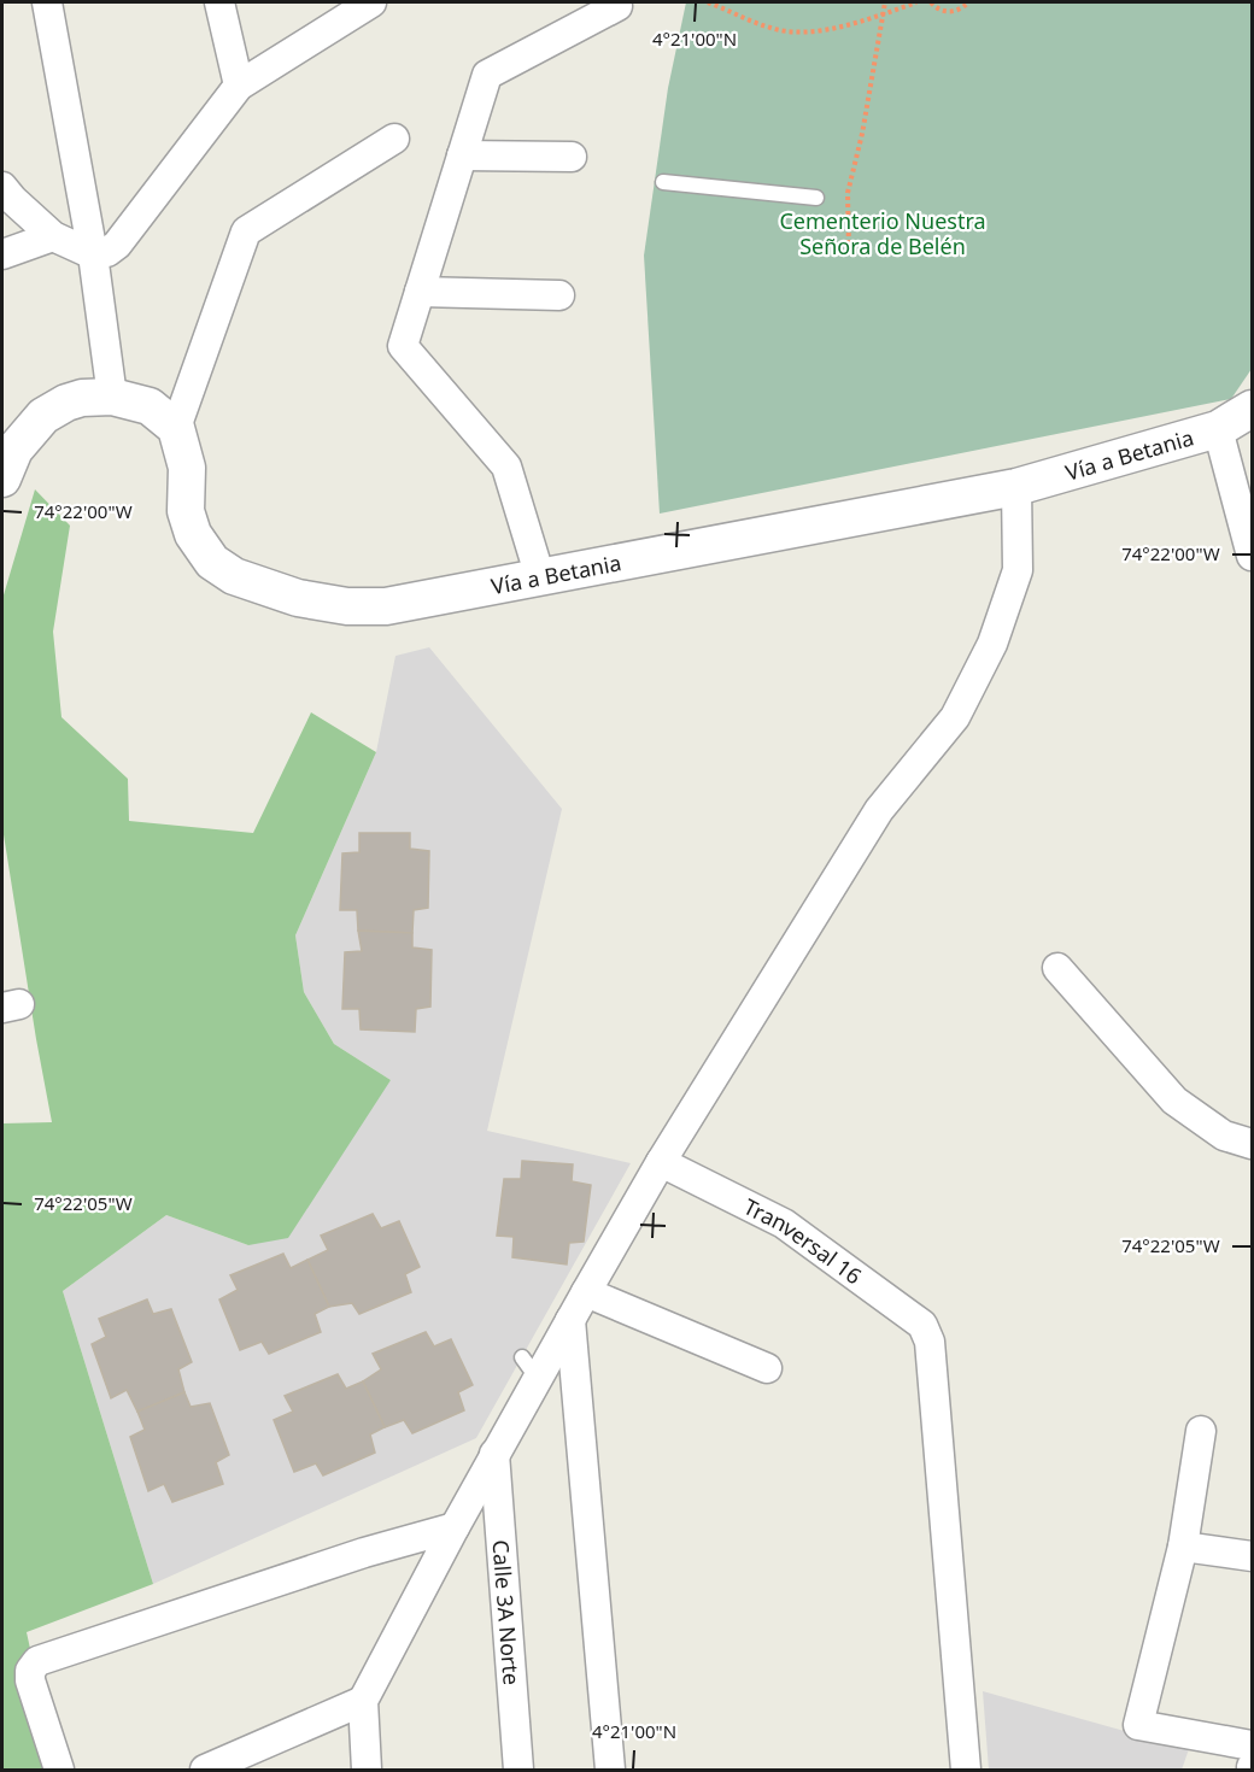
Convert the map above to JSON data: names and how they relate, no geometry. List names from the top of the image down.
{
  "streets": {
    "street": ["Vía a Betania", "Tranversal 16", "Calle 3A Norte"]
  },
  "parks": ["Cementerio Nuestra Señora de Belén"],
  "coordinates": ["4°21'00\"N", "74°22'00\"W", "74°22'05\"W"]
}
